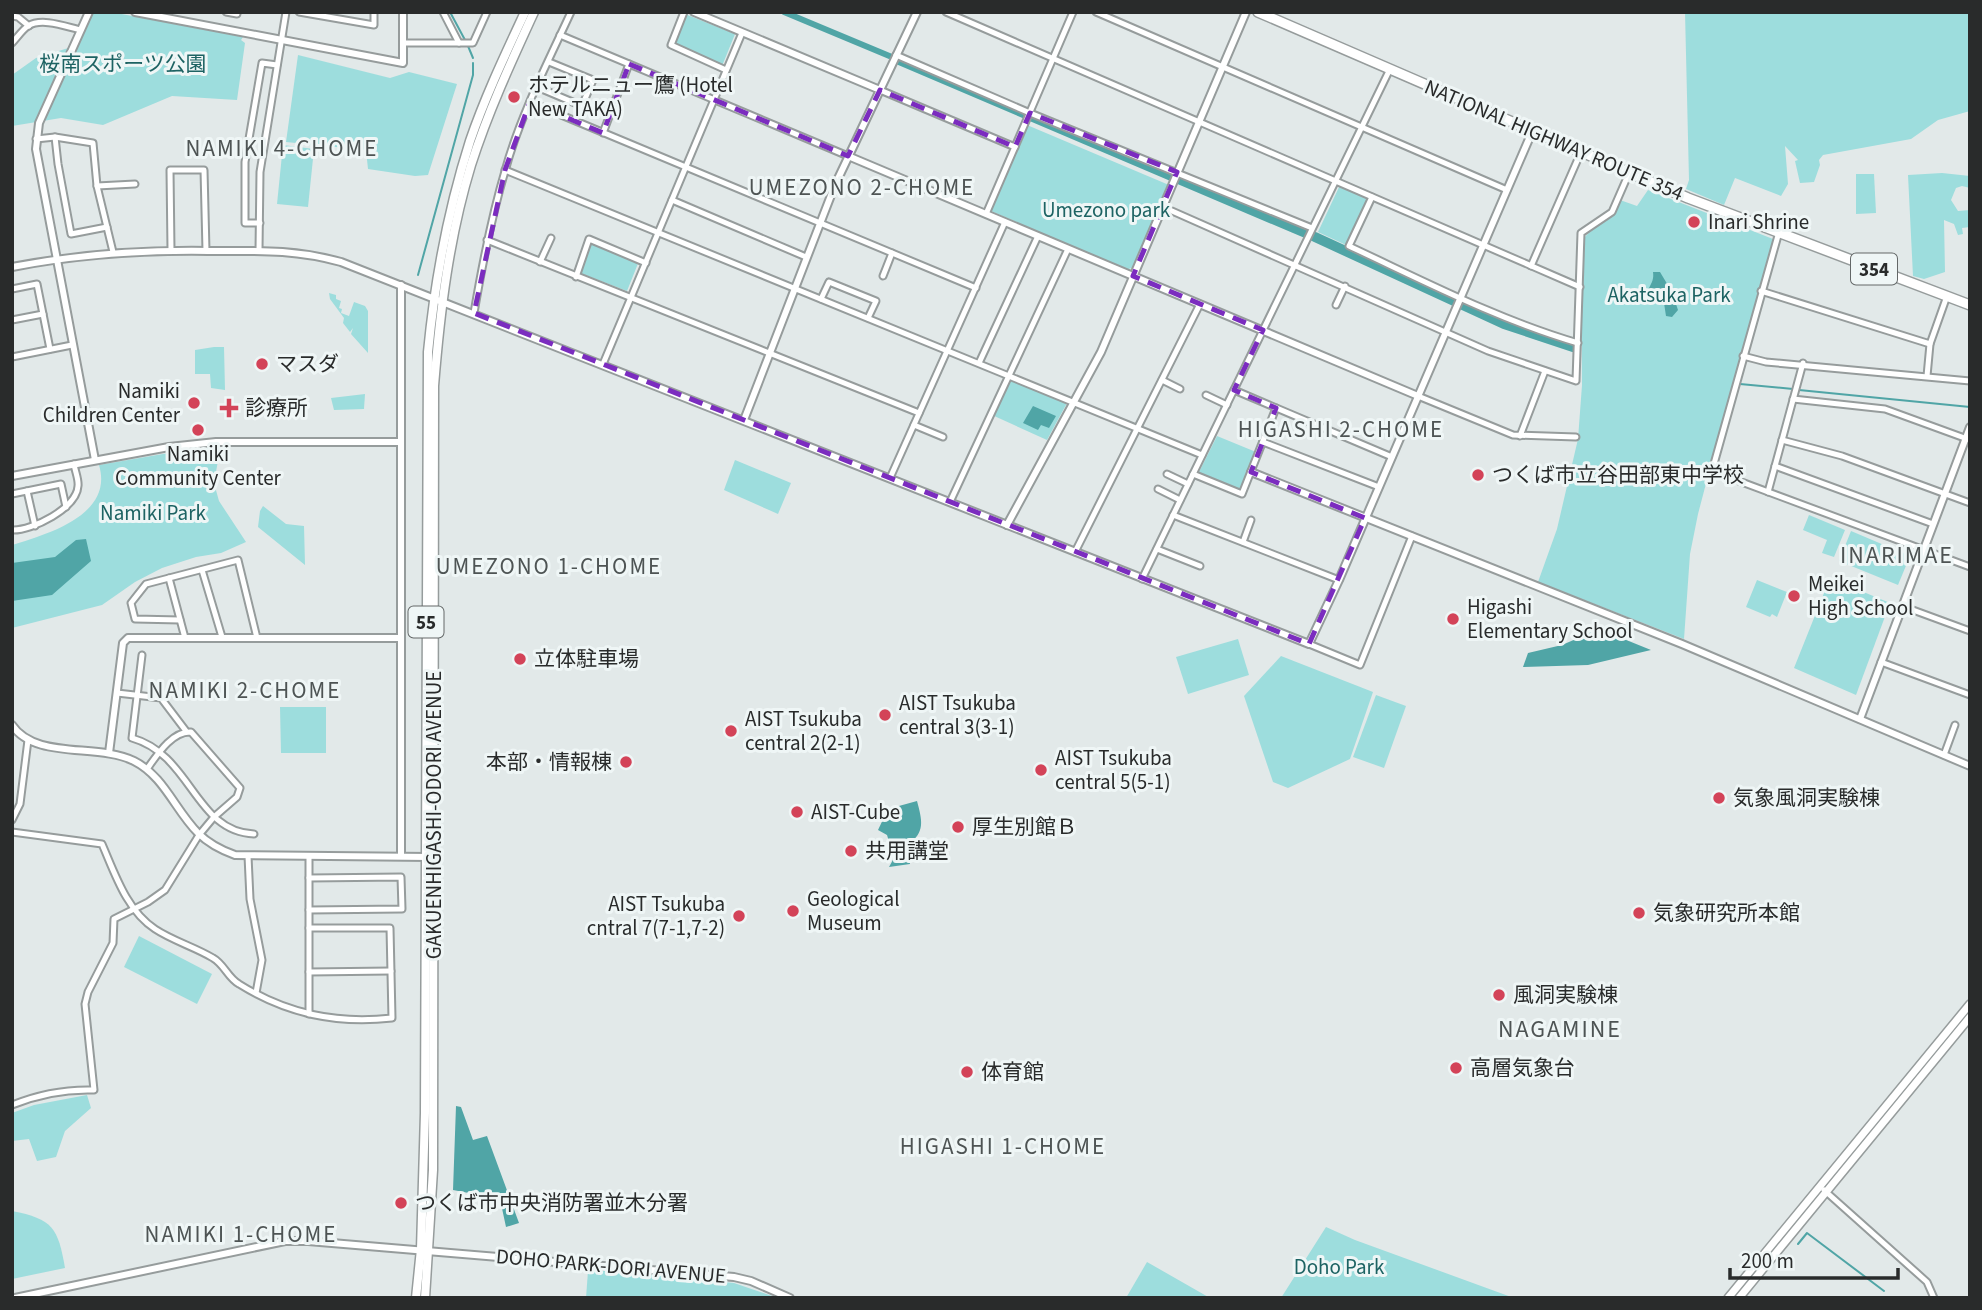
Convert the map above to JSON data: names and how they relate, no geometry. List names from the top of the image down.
{
  "streets": {
    "highway": ["NATIONAL HIGHWAY ROUTE 354", "354"],
    "main road": ["55", "GAKUENHIGASHI-ODORI AVENUE"],
    "street": ["DOHO PARK-DORI AVENUE"]
  },
  "crossings": [
    ["GAKUENHIGASHI-ODORI AVENUE", "DOHO PARK-DORI AVENUE"]
  ],
  "districts": [
    "NAMIKI 4-CHOME",
    "UMEZONO 2-CHOME",
    "HIGASHI 2-CHOME",
    "INARIMAE",
    "UMEZONO 1-CHOME",
    "NAMIKI 2-CHOME",
    "NAGAMINE",
    "HIGASHI 1-CHOME",
    "NAMIKI 1-CHOME"
  ],
  "parks": [
    "桜南スポーツ公園",
    "Umezono park",
    "Akatsuka Park",
    "Namiki Park",
    "Doho Park"
  ],
  "places": {
    "other": [
      "ホテルニュー鷹 (Hotel New TAKA)",
      "Inari Shrine",
      "マスダ",
      "Namiki Children Center",
      "Namiki Community Center",
      "つくば市立谷田部東中学校",
      "Meikei High School",
      "Higashi Elementary School",
      "立体駐車場",
      "AIST Tsukuba central 3(3-1)",
      "AIST Tsukuba central 2(2-1)",
      "本部・情報棟",
      "AIST Tsukuba central 5(5-1)",
      "気象風洞実験棟",
      "AIST-Cube",
      "厚生別館Ｂ",
      "共用講堂",
      "Geological Museum",
      "気象研究所本館",
      "AIST Tsukuba cntral 7(7-1,7-2)",
      "風洞実験棟",
      "高層気象台",
      "体育館",
      "つくば市中央消防署並木分署"
    ],
    "health": ["診療所"]
  },
  "scale_bar": "200 m"
}
